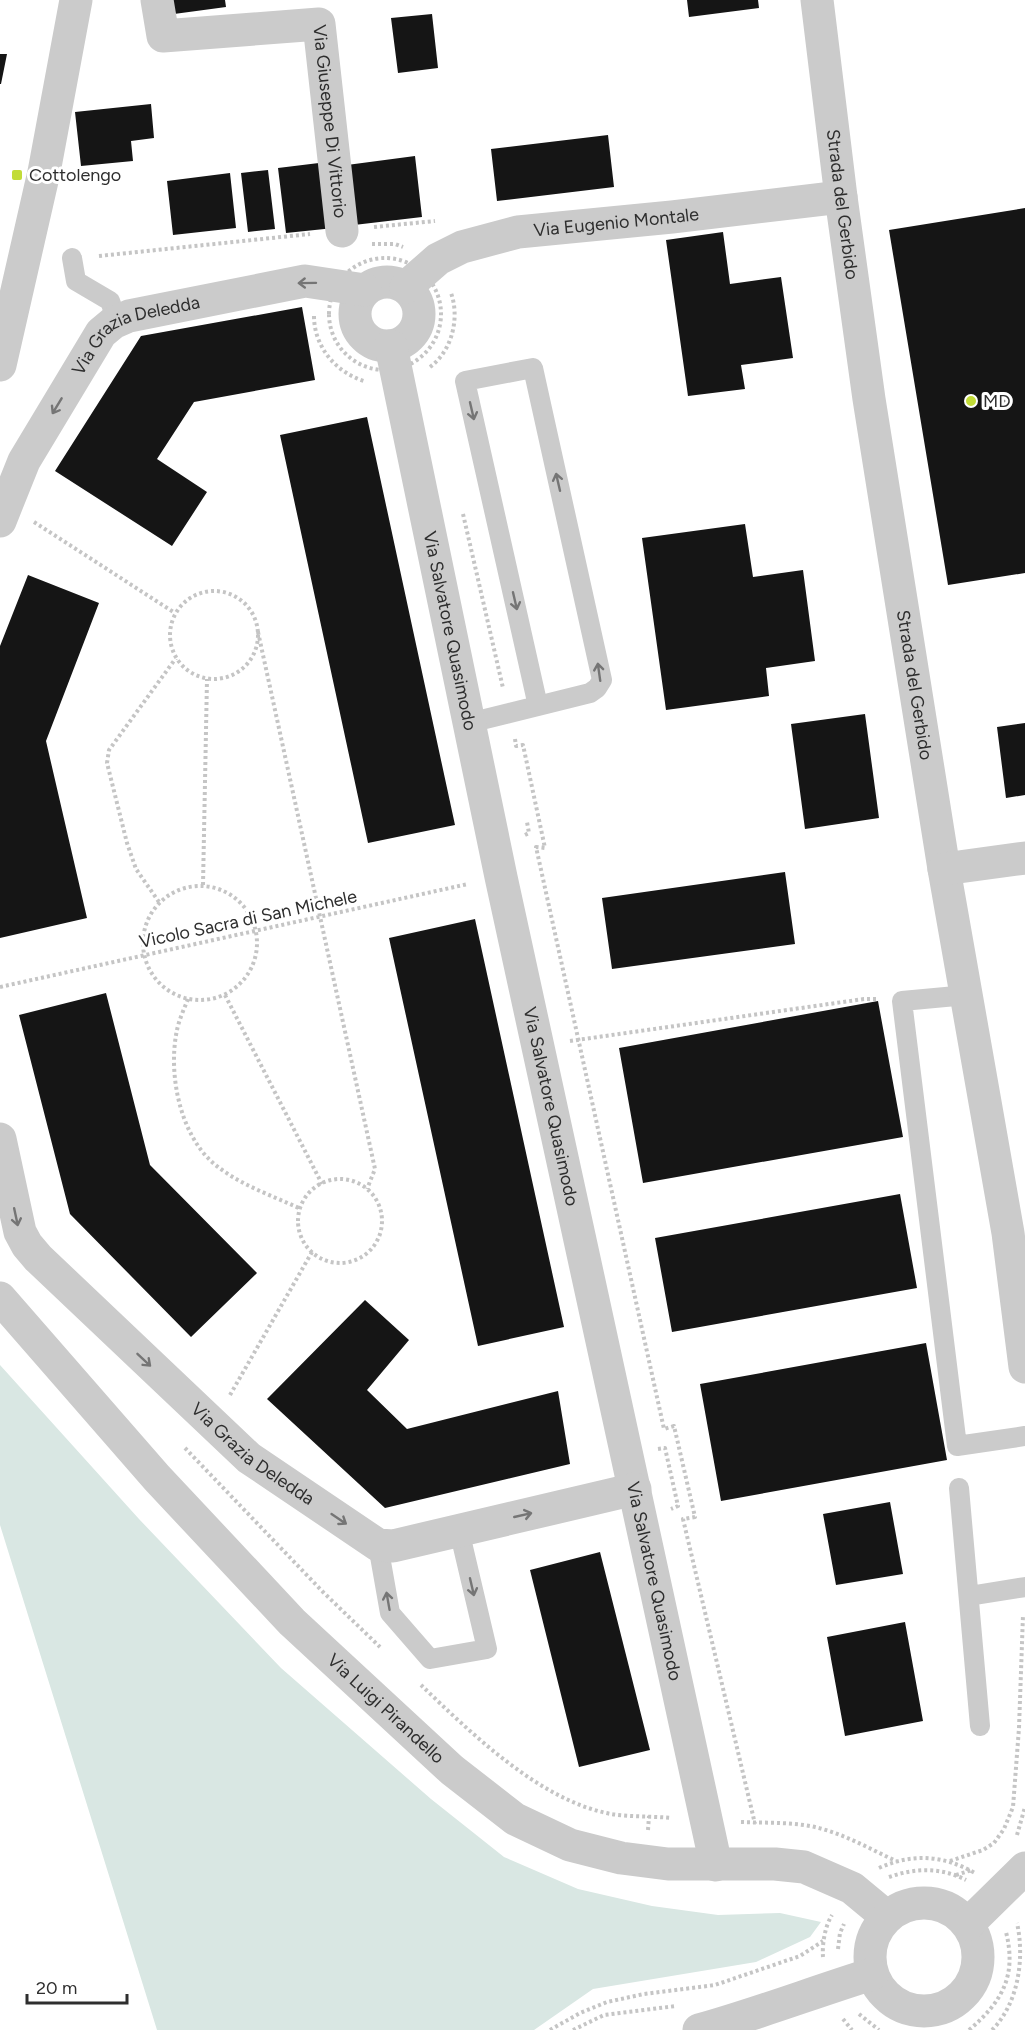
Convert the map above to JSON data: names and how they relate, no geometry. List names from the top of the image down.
{
  "streets": {
    "street": [
      "Via Giuseppe Di Vittorio",
      "Strada del Gerbido",
      "Via Eugenio Montale",
      "Via Grazia Deledda",
      "Via Salvatore Quasimodo",
      "Via Luigi Pirandello"
    ],
    "path": ["Vicolo Sacra di San Michele"]
  },
  "crossings": [
    ["Strada del Gerbido", "Via Eugenio Montale"],
    ["Via Eugenio Montale", "Via Grazia Deledda"],
    ["Via Eugenio Montale", "Via Salvatore Quasimodo"],
    ["Via Grazia Deledda", "Via Salvatore Quasimodo"],
    ["Via Salvatore Quasimodo", "Vicolo Sacra di San Michele"],
    ["Via Salvatore Quasimodo", "Via Luigi Pirandello"]
  ],
  "places": {
    "transit": ["Cottolengo"],
    "other": ["MD"]
  },
  "scale_bar": "20 m"
}
